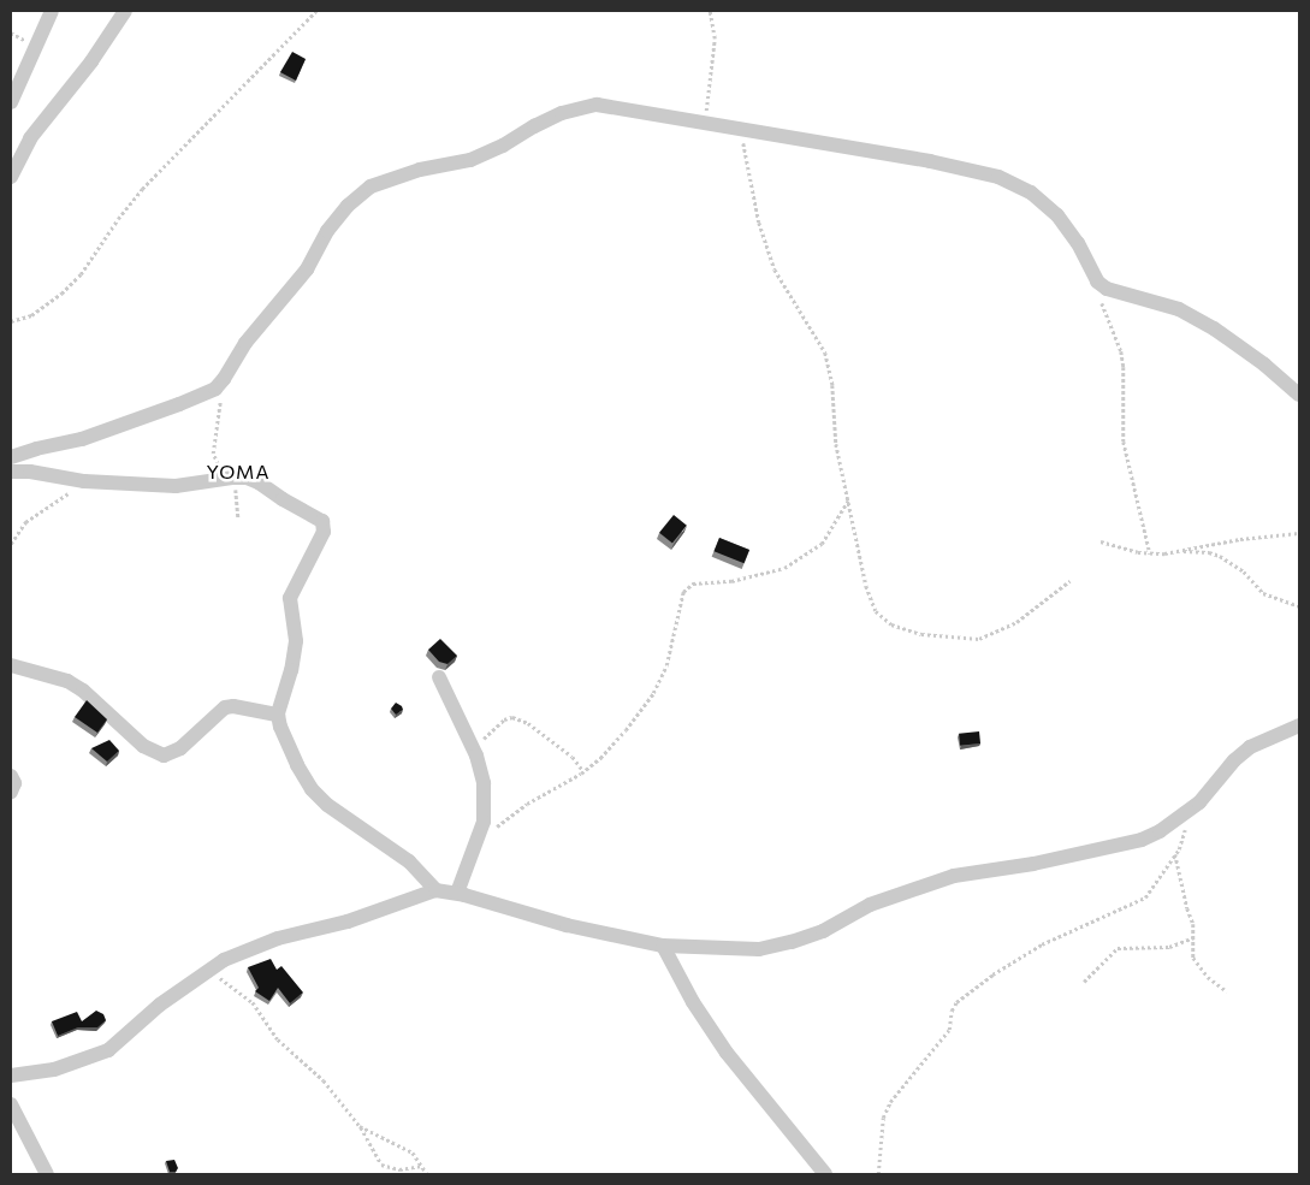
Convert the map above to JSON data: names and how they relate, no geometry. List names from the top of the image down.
{
  "districts": ["YOMA"]
}
